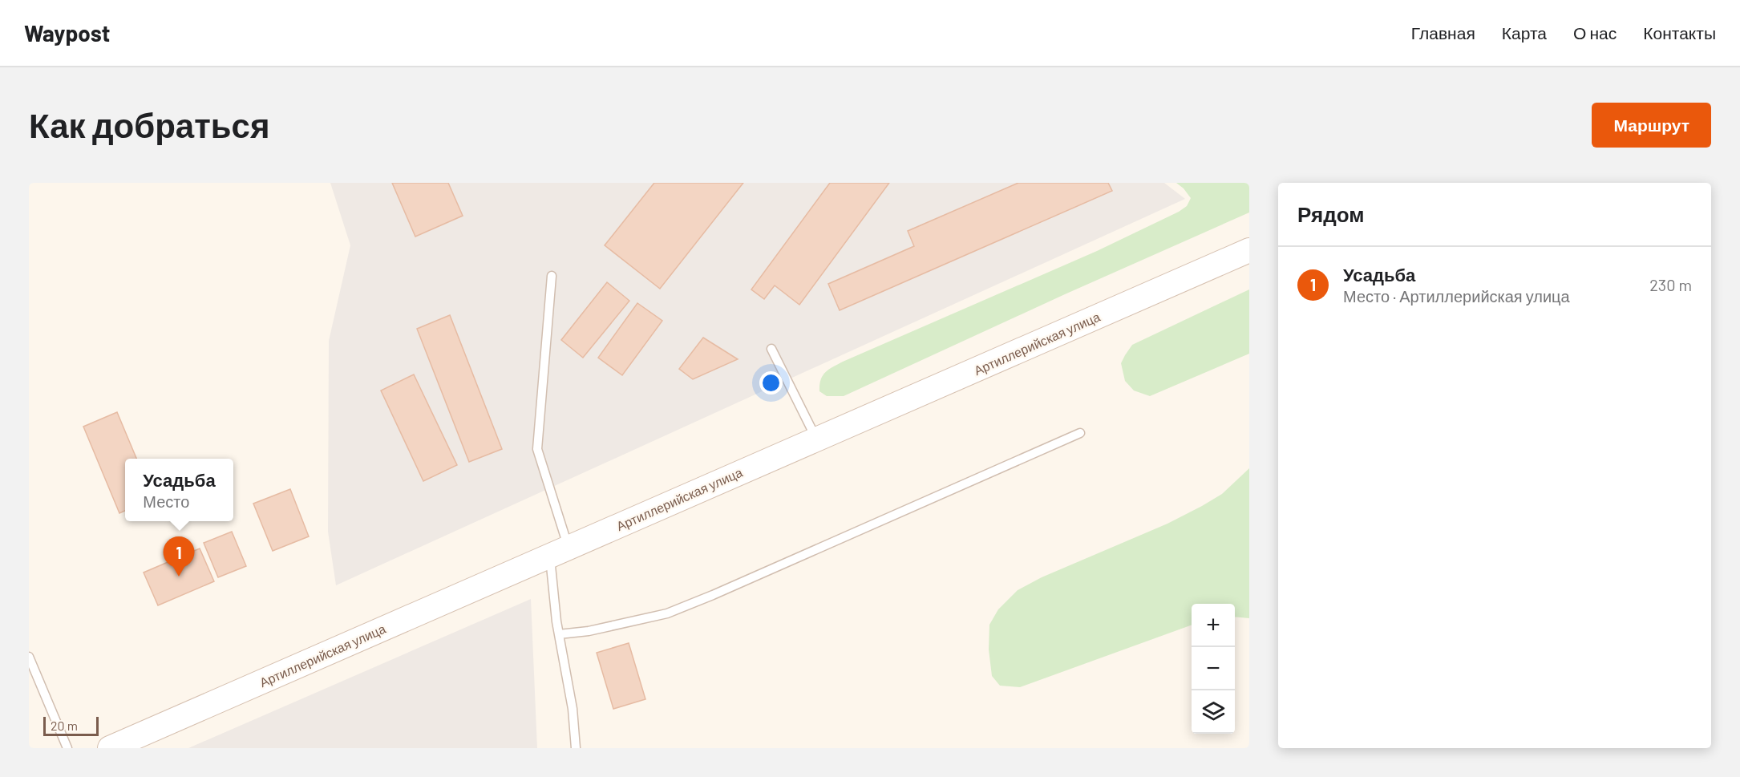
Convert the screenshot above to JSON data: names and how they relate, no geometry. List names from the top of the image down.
{
  "streets": {
    "main road": ["Артиллерийская улица"]
  },
  "scale_bar": "20 m",
  "page": {
    "header": "Waypost",
    "nav": [
      "Главная",
      "Карта",
      "О нас",
      "Контакты"
    ],
    "buttons": "Маршрут",
    "title": "Как добраться",
    "heading": "Рядом",
    "list": [
      {
        "mark": "1",
        "name": "Усадьба",
        "note": "Место · Артиллерийская улица",
        "value": "230 m"
      }
    ],
    "popup": ["Усадьба", "Место"],
    "pins": "1",
    "map_buttons": ["+", "−"],
    "scale": "20 m"
  }
}
